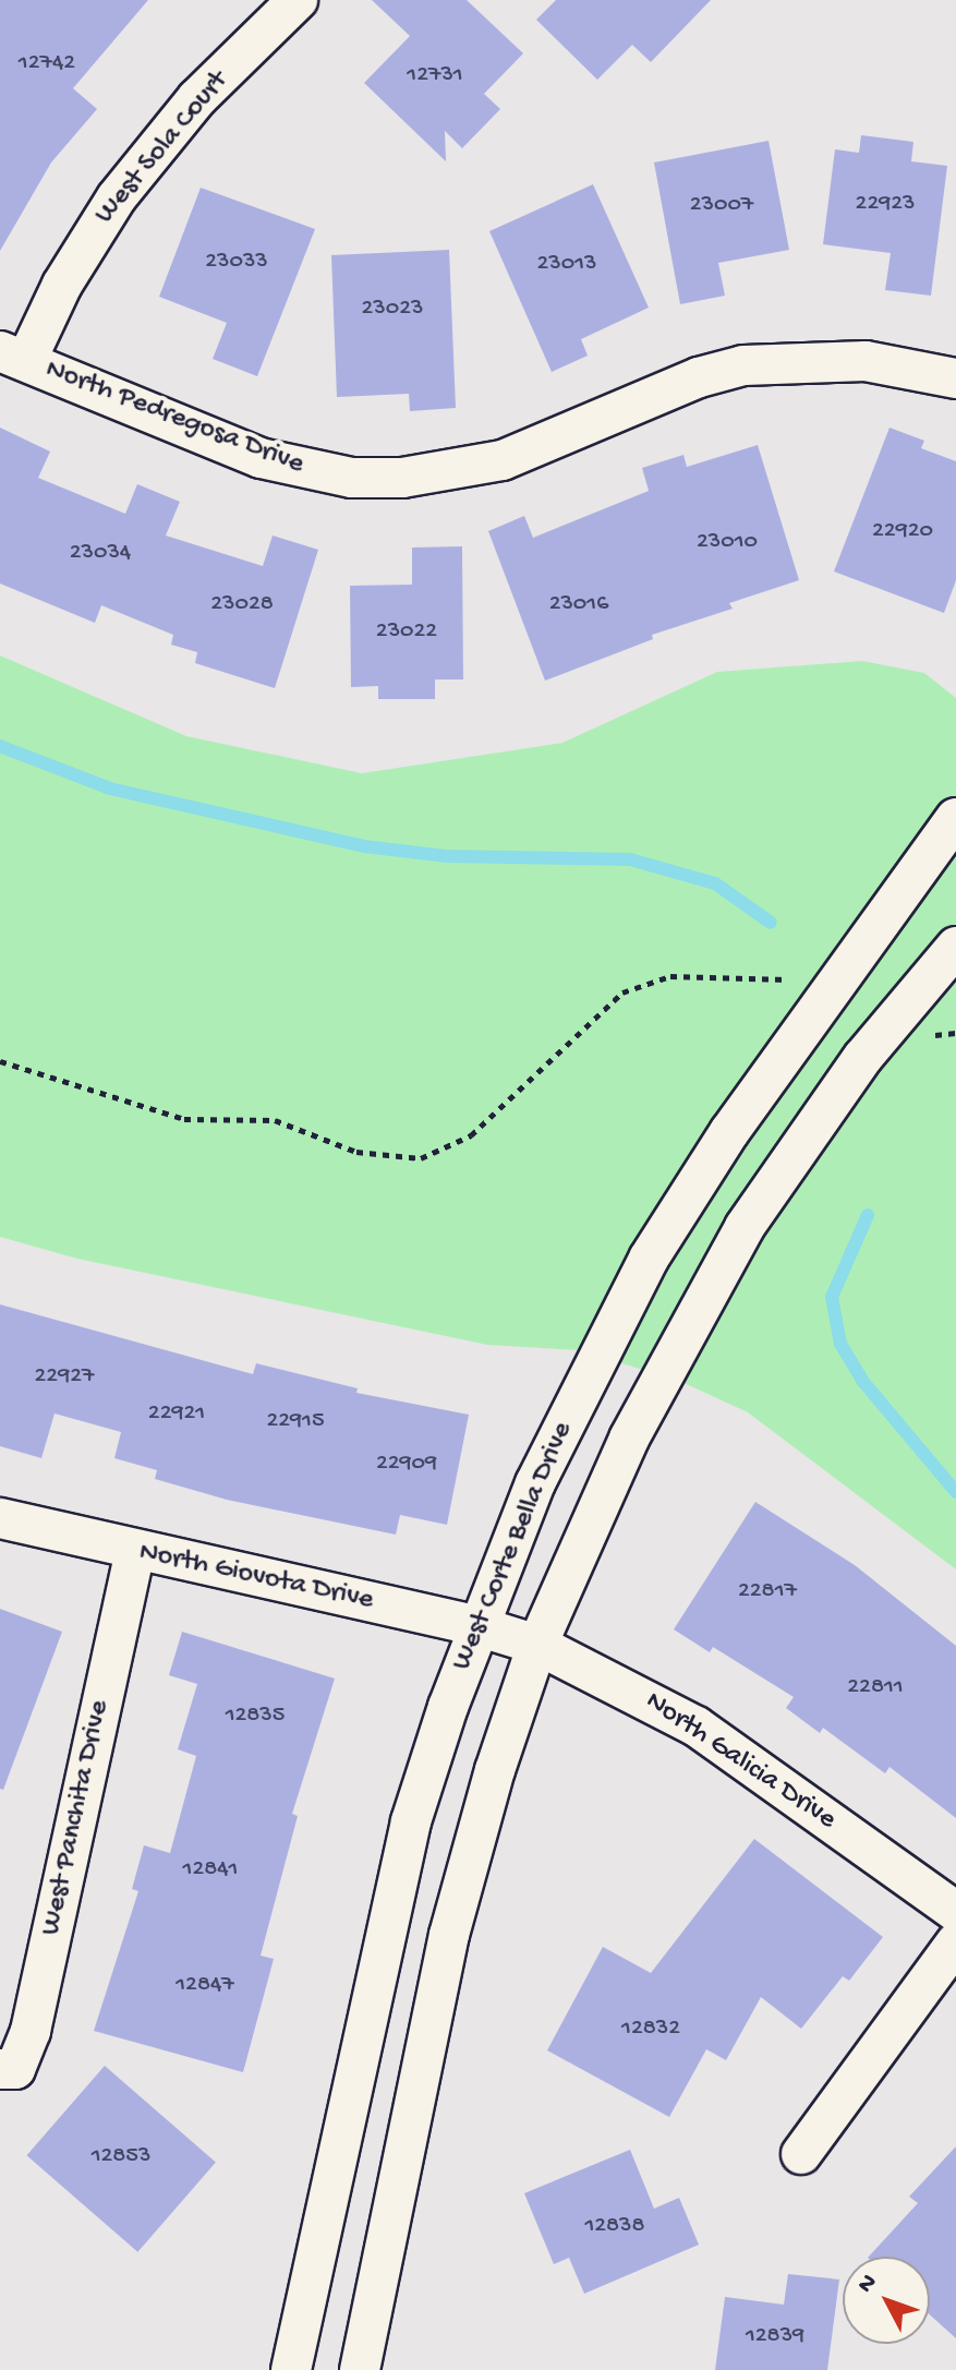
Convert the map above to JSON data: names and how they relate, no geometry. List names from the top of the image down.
{
  "streets": {
    "street": [
      "West Sola Court",
      "North Pedregosa Drive",
      "West Corte Bella Drive",
      "North Giovota Drive",
      "North Galicia Drive",
      "West Panchita Drive"
    ]
  },
  "crossings": [
    ["West Sola Court", "North Pedregosa Drive"],
    ["West Corte Bella Drive", "North Giovota Drive"],
    ["West Corte Bella Drive", "North Galicia Drive"],
    ["North Giovota Drive", "North Galicia Drive"],
    ["North Giovota Drive", "West Panchita Drive"]
  ],
  "house_numbers": [
    "12742",
    "12731",
    "22923",
    "23007",
    "23033",
    "23013",
    "23023",
    "22920",
    "23010",
    "23034",
    "23028",
    "23016",
    "23022",
    "22927",
    "22921",
    "22915",
    "22909",
    "22817",
    "22811",
    "12835",
    "12841",
    "12847",
    "12832",
    "12853",
    "12838",
    "12839"
  ],
  "north": "top left"
}
